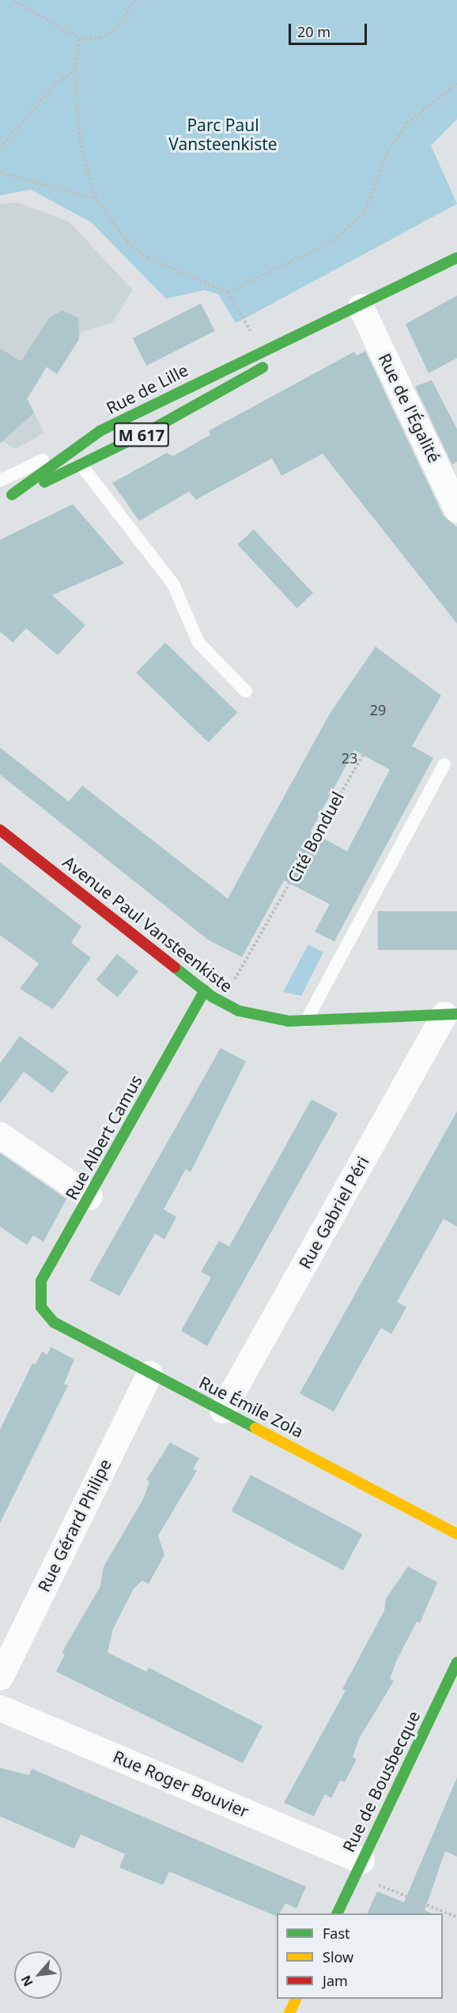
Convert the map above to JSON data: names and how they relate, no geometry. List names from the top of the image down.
{
  "streets": {
    "street": [
      "Rue de Lille",
      "Rue de l'Égalité",
      "M 617",
      "Avenue Paul Vansteenkiste",
      "Rue Albert Camus",
      "Rue Gabriel Péri",
      "Rue Émile Zola",
      "Rue Gérard Philipe",
      "Rue de Bousbecque",
      "Rue Roger Bouvier"
    ],
    "path": ["Cité Bonduel"]
  },
  "crossings": [
    ["Rue de Lille", "Rue de l'Égalité"],
    ["Cité Bonduel", "Avenue Paul Vansteenkiste"],
    ["Avenue Paul Vansteenkiste", "Rue Albert Camus"],
    ["Avenue Paul Vansteenkiste", "Rue Gabriel Péri"],
    ["Rue Albert Camus", "Rue Émile Zola"],
    ["Rue Gabriel Péri", "Rue Émile Zola"],
    ["Rue Émile Zola", "Rue Gérard Philipe"],
    ["Rue de Bousbecque", "Rue Roger Bouvier"]
  ],
  "parks": ["Parc Paul Vansteenkiste"],
  "house_numbers": ["29", "23"],
  "legend": ["Fast", "Slow", "Jam"],
  "scale_bar": "20 m",
  "north": "bottom left"
}
